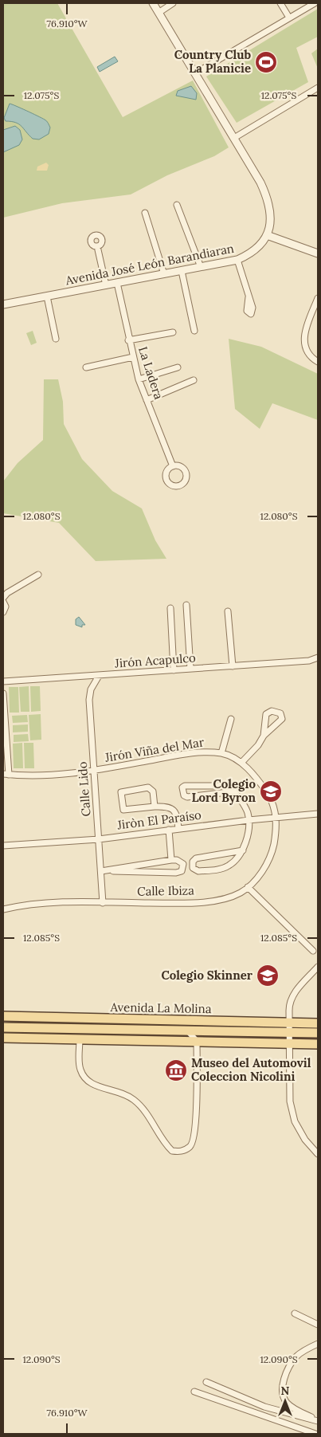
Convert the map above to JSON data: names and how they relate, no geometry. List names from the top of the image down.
{
  "streets": {
    "main road": ["Avenida La Molina"],
    "street": [
      "Avenida José León Barandiaran",
      "La Ladera",
      "Jirón Acapulco",
      "Jirón Viña del Mar",
      "Calle Lido",
      "Jiròn El Paraíso",
      "Calle Ibiza"
    ]
  },
  "crossings": [
    ["Avenida José León Barandiaran", "La Ladera"],
    ["Jirón Acapulco", "Calle Lido"],
    ["Jirón Viña del Mar", "Calle Lido"],
    ["Jirón Viña del Mar", "Jiròn El Paraíso"],
    ["Jirón Viña del Mar", "Calle Ibiza"],
    ["Calle Lido", "Jiròn El Paraíso"],
    ["Calle Lido", "Calle Ibiza"],
    ["Jiròn El Paraíso", "Calle Ibiza"]
  ],
  "places": {
    "sports": ["Country Club La Planicie"],
    "school or university": ["Colegio Lord Byron", "Colegio Skinner"],
    "museum": ["Museo del Automovil Coleccion Nicolini"]
  },
  "north": "top",
  "coordinates": [
    "76.910°W",
    "12.075°S",
    "12.080°S",
    "12.085°S",
    "12.090°S"
  ]
}
